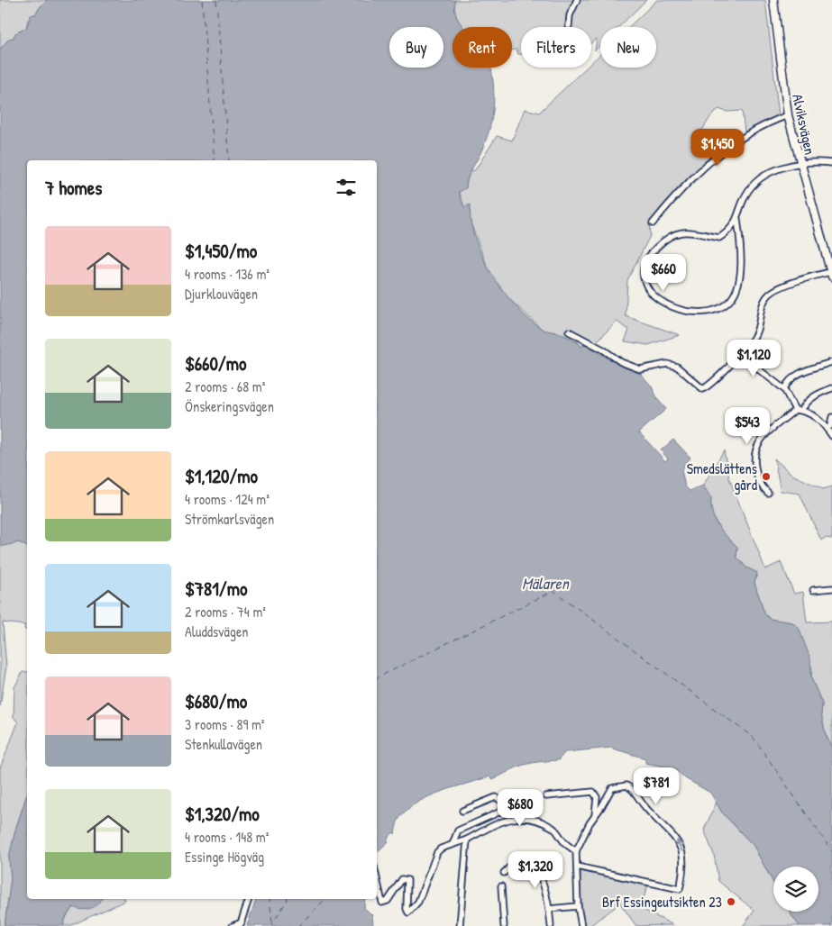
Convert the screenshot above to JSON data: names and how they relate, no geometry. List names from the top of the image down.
{
  "streets": {
    "street": ["Alviksvägen"]
  },
  "water": ["Mälaren"],
  "places": ["Smedslättens gård", "Brf Essingeutsikten 23"],
  "page": {
    "chip": [
      "Buy",
      "Rent",
      "Filters",
      "New"
    ],
    "price": [
      "$1,450",
      "$660",
      "$1,120",
      "$543",
      "$781",
      "$680",
      "$1,320"
    ],
    "heading": "7 homes",
    "list": [
      {
        "name": "$1,450/mo",
        "note": "4 rooms · 136 m² · Djurklouvägen"
      },
      {
        "name": "$660/mo",
        "note": "2 rooms · 68 m² · Önskeringsvägen"
      },
      {
        "name": "$1,120/mo",
        "note": "4 rooms · 124 m² · Strömkarlsvägen"
      },
      {
        "name": "$781/mo",
        "note": "2 rooms · 74 m² · Aluddsvägen"
      },
      {
        "name": "$680/mo",
        "note": "3 rooms · 89 m² · Stenkullavägen"
      },
      {
        "name": "$1,320/mo",
        "note": "4 rooms · 148 m² · Essinge Högväg"
      }
    ]
  }
}
